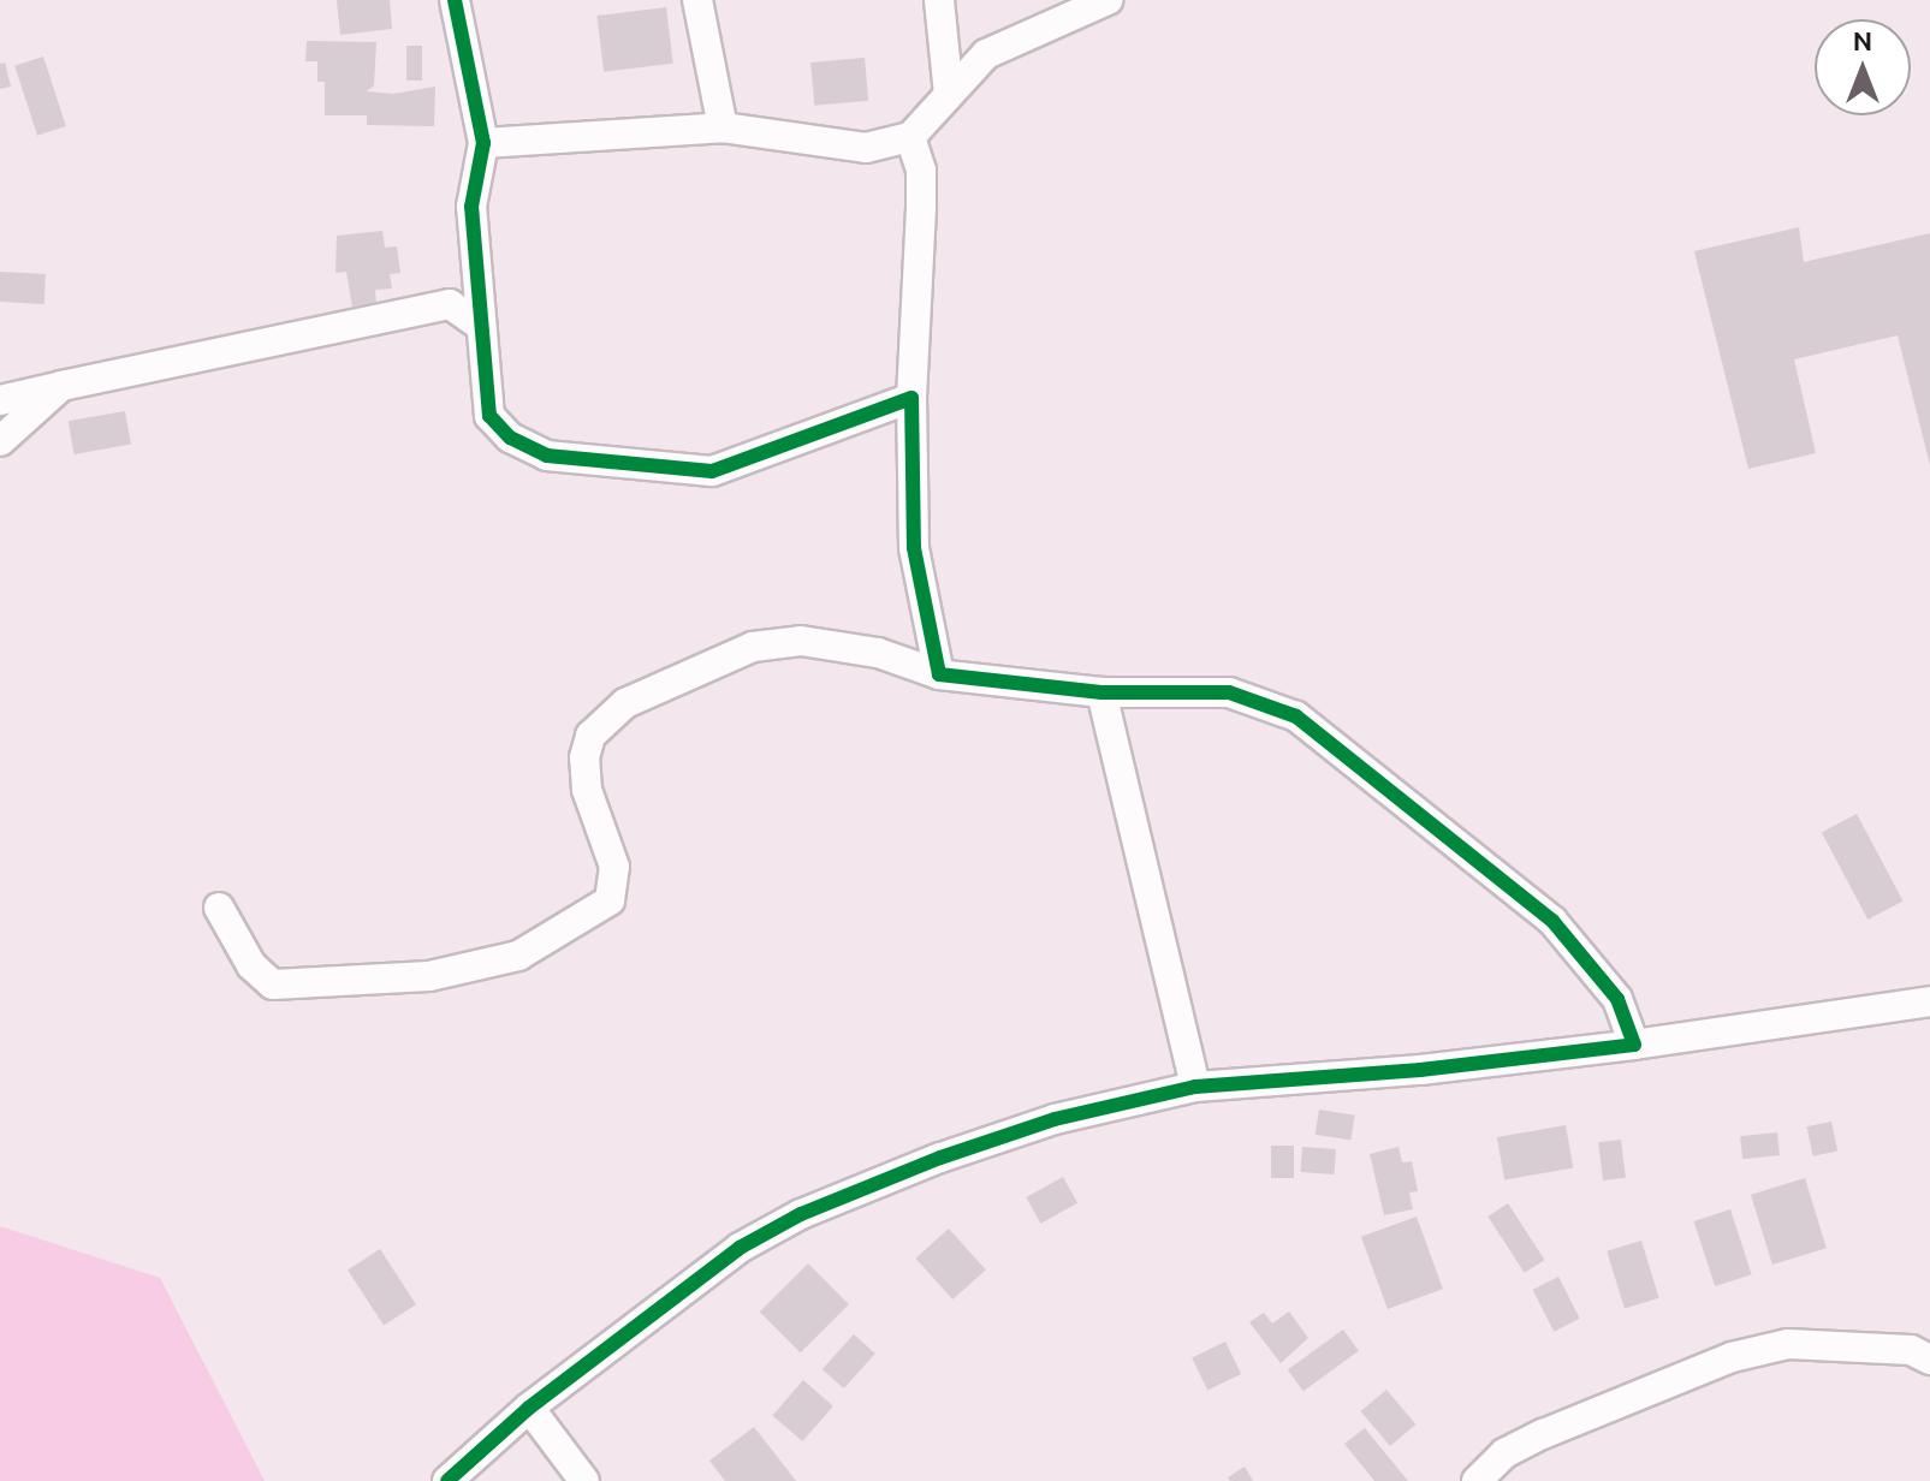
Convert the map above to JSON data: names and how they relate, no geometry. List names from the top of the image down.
{
  "north": "top"
}
